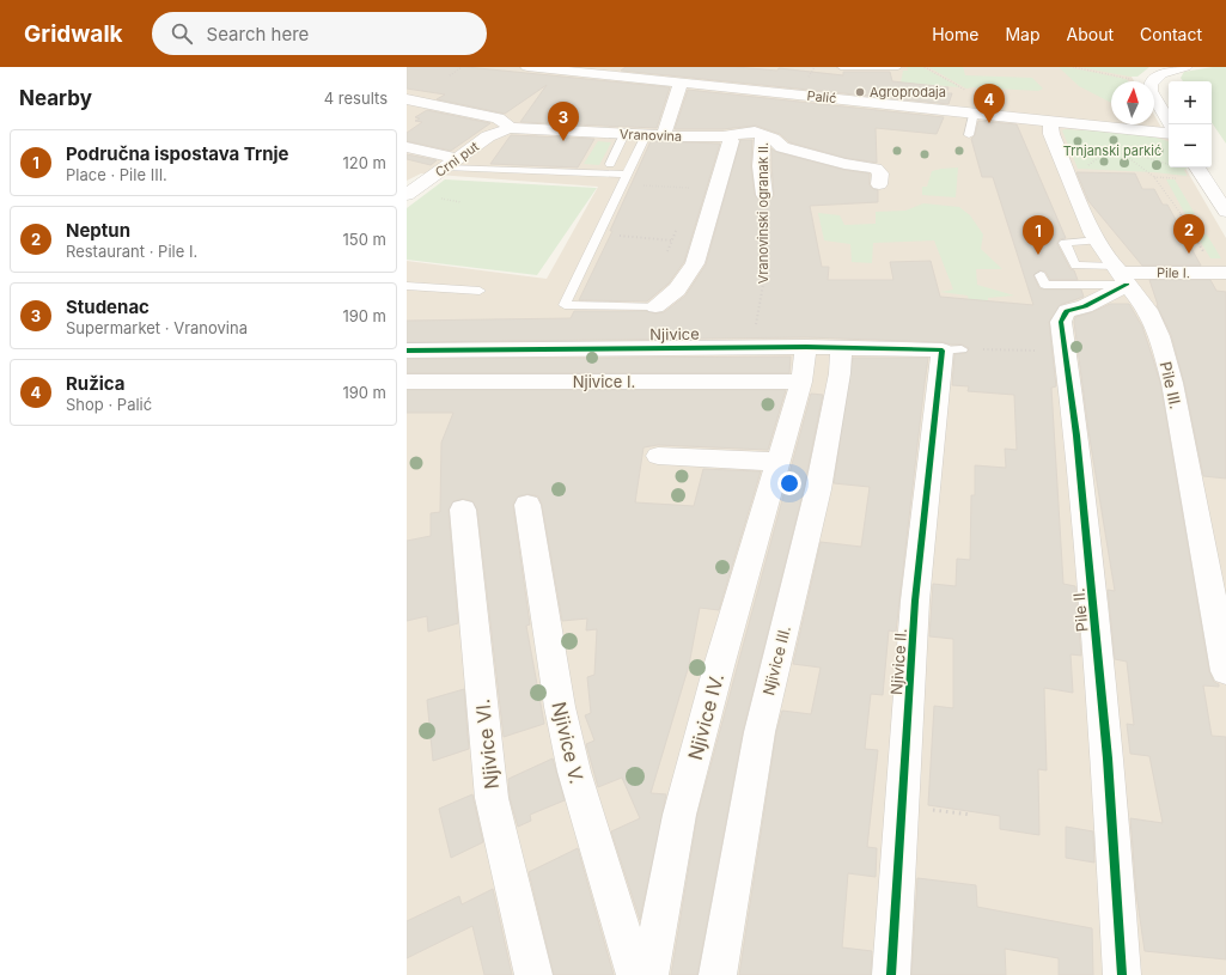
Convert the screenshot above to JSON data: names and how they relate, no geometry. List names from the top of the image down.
{
  "streets": {
    "street": [
      "Palić",
      "Vranovina",
      "Crni put",
      "Vranovinski ogranak II.",
      "Pile I.",
      "Njivice",
      "Njivice I.",
      "Pile III.",
      "Pile II.",
      "Njivice III.",
      "Njivice II.",
      "Njivice IV.",
      "Njivice V.",
      "Njivice VI."
    ]
  },
  "crossings": [
    ["Palić", "Pile III."],
    ["Vranovina", "Crni put"],
    ["Vranovina", "Vranovinski ogranak II."],
    ["Vranovinski ogranak II.", "Njivice"],
    ["Pile I.", "Pile III."],
    ["Pile I.", "Pile II."],
    ["Njivice", "Njivice III."],
    ["Njivice", "Njivice II."],
    ["Njivice", "Njivice IV."],
    ["Njivice I.", "Njivice IV."],
    ["Pile III.", "Pile II."]
  ],
  "parks": ["Trnjanski parkić"],
  "places": ["Agroprodaja"],
  "north": "top",
  "page": {
    "header": "Gridwalk",
    "search": "Search here",
    "nav": [
      "Home",
      "Map",
      "About",
      "Contact"
    ],
    "heading": ["Nearby", "4 results"],
    "map_buttons": ["+", "−"],
    "pins": [
      "4",
      "3",
      "2",
      "1"
    ],
    "list": [
      {
        "mark": "1",
        "name": "Područna ispostava Trnje",
        "note": "Place · Pile III.",
        "value": "120 m"
      },
      {
        "mark": "2",
        "name": "Neptun",
        "note": "Restaurant · Pile I.",
        "value": "150 m"
      },
      {
        "mark": "3",
        "name": "Studenac",
        "note": "Supermarket · Vranovina",
        "value": "190 m"
      },
      {
        "mark": "4",
        "name": "Ružica",
        "note": "Shop · Palić",
        "value": "190 m"
      }
    ]
  }
}
